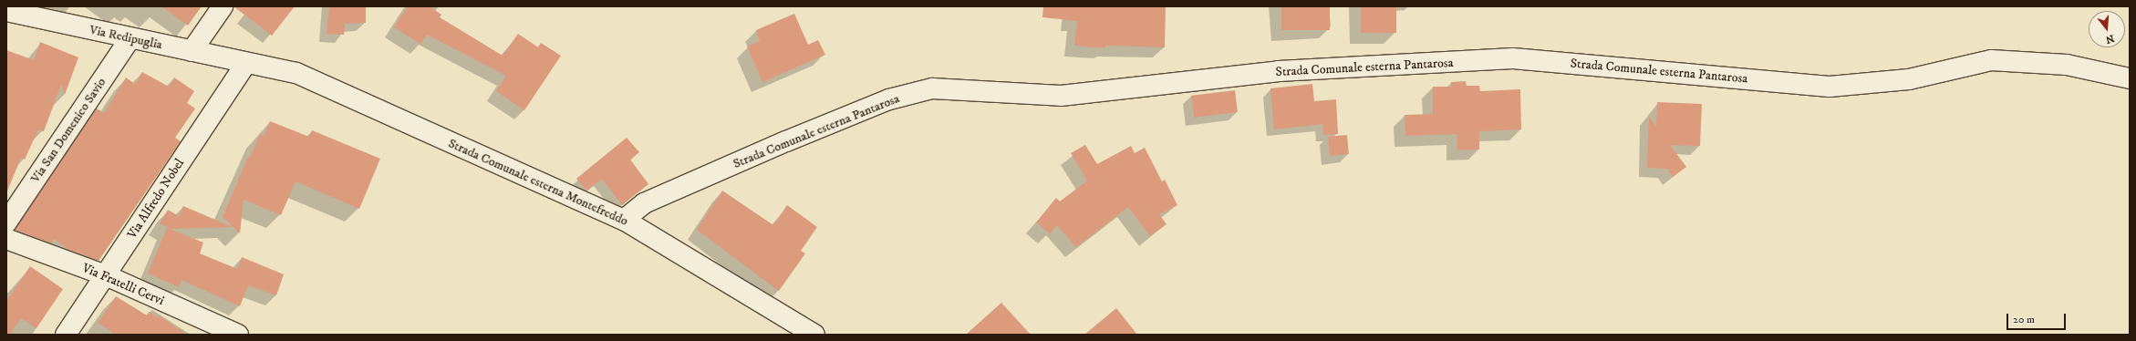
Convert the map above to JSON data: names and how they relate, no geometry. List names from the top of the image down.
{
  "streets": {
    "street": [
      "Via Redipuglia",
      "Strada Comunale esterna Pantarosa",
      "Via San Domenico Savio",
      "Strada Comunale esterna Montefreddo",
      "Via Alfredo Nobel",
      "Via Fratelli Cervi"
    ]
  },
  "crossings": [
    ["Via Redipuglia", "Via San Domenico Savio"],
    ["Via Redipuglia", "Strada Comunale esterna Montefreddo"],
    ["Via Redipuglia", "Via Alfredo Nobel"],
    ["Strada Comunale esterna Pantarosa", "Strada Comunale esterna Montefreddo"],
    ["Strada Comunale esterna Montefreddo", "Via Alfredo Nobel"],
    ["Via Alfredo Nobel", "Via Fratelli Cervi"]
  ],
  "scale_bar": "20 m",
  "north": "bottom"
}
